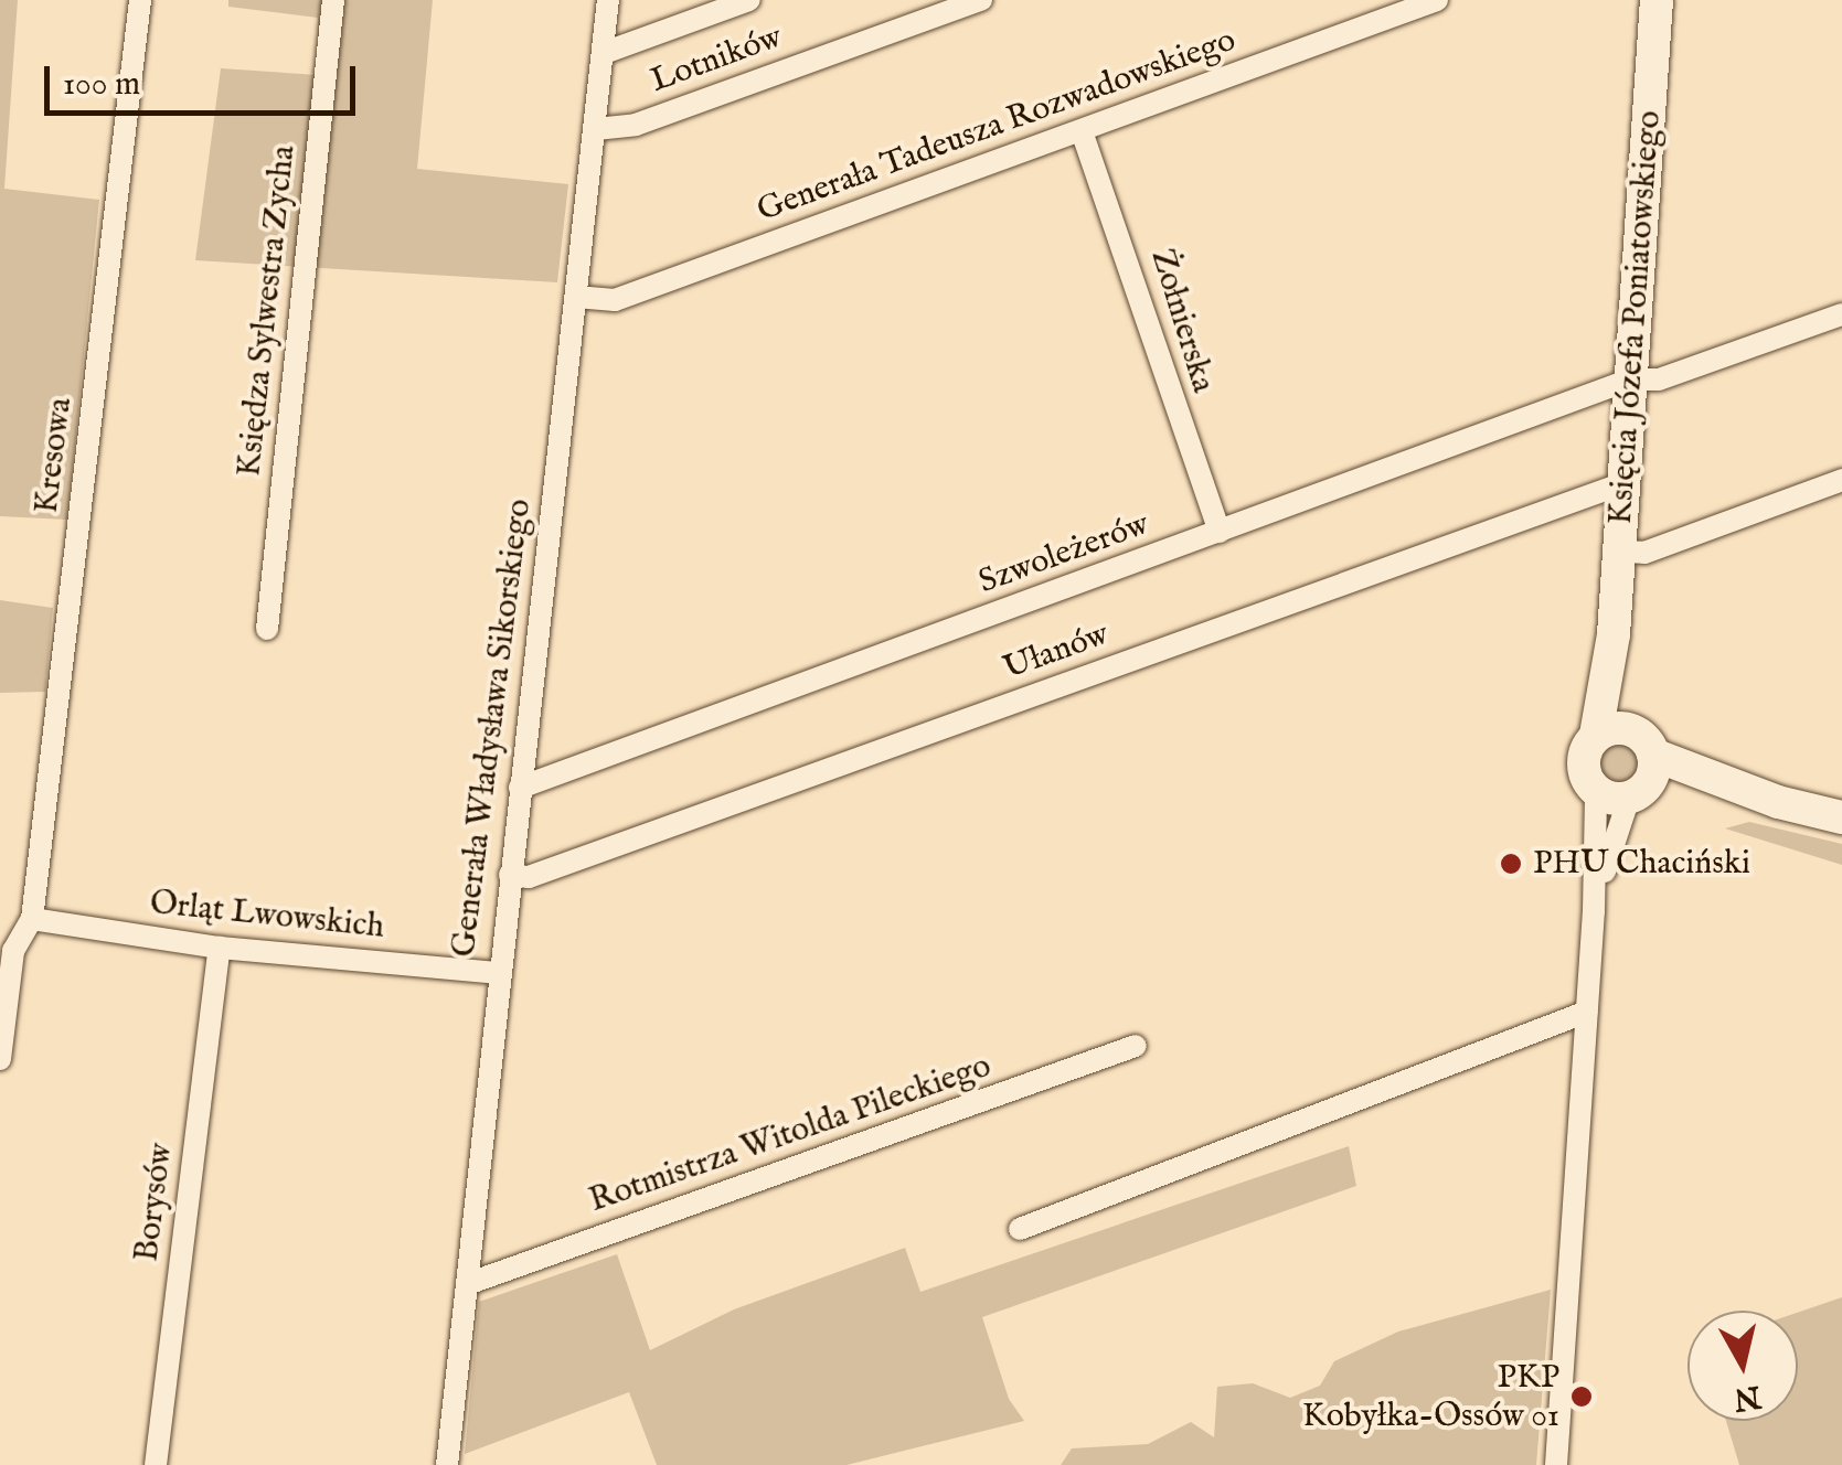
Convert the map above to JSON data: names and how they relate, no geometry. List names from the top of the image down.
{
  "streets": {
    "street": [
      "Lotników",
      "Generała Tadeusza Rozwadowskiego",
      "Księdza Sylwestra Zycha",
      "Księcia Józefa Poniatowskiego",
      "Żołnierska",
      "Kresowa",
      "Szwoleżerów",
      "Ułanów",
      "Generała Władysława Sikorskiego",
      "Orląt Lwowskich",
      "Rotmistrza Witolda Pileckiego",
      "Borysów"
    ]
  },
  "crossings": [
    ["Lotników", "Generała Władysława Sikorskiego"],
    ["Generała Tadeusza Rozwadowskiego", "Żołnierska"],
    ["Generała Tadeusza Rozwadowskiego", "Generała Władysława Sikorskiego"],
    ["Księcia Józefa Poniatowskiego", "Szwoleżerów"],
    ["Księcia Józefa Poniatowskiego", "Ułanów"],
    ["Żołnierska", "Szwoleżerów"],
    ["Kresowa", "Orląt Lwowskich"],
    ["Szwoleżerów", "Generała Władysława Sikorskiego"],
    ["Ułanów", "Generała Władysława Sikorskiego"],
    ["Generała Władysława Sikorskiego", "Orląt Lwowskich"],
    ["Generała Władysława Sikorskiego", "Rotmistrza Witolda Pileckiego"],
    ["Orląt Lwowskich", "Borysów"]
  ],
  "places": ["PHU Chaciński", "PKP Kobyłka-Ossów 01"],
  "scale_bar": "100 m",
  "north": "bottom"
}
